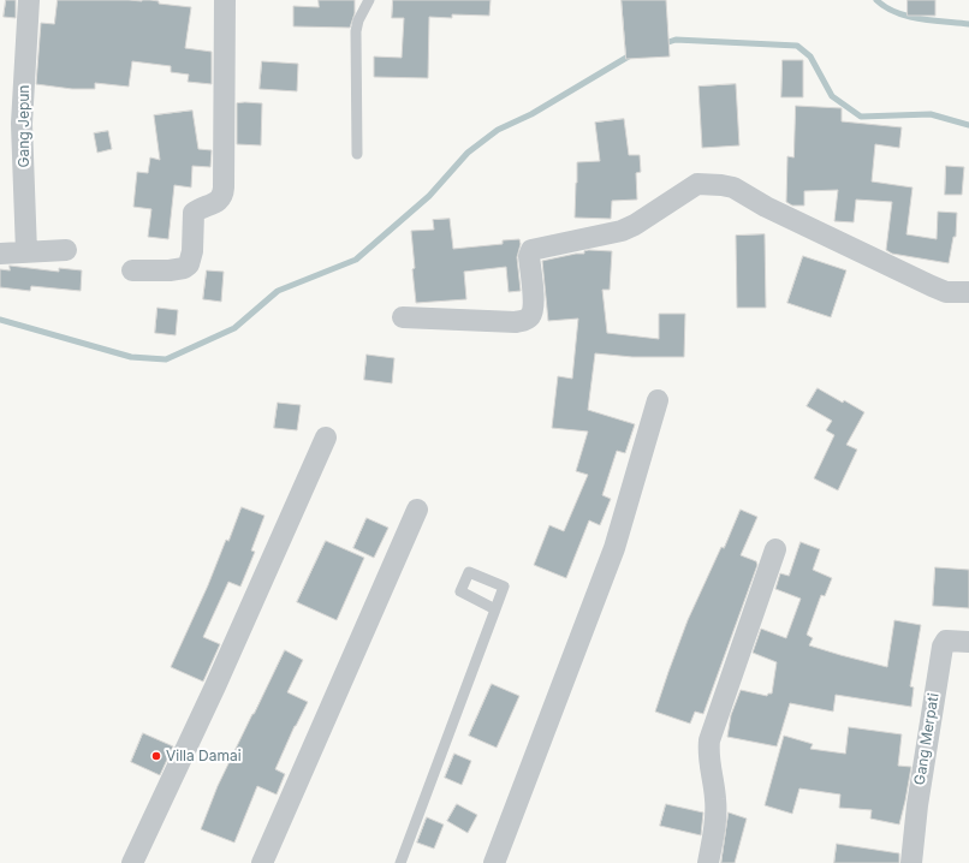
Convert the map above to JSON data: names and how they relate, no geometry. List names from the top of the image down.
{
  "streets": {
    "street": ["Gang Jepun", "Gang Merpati"]
  },
  "places": ["Villa Damai"]
}
